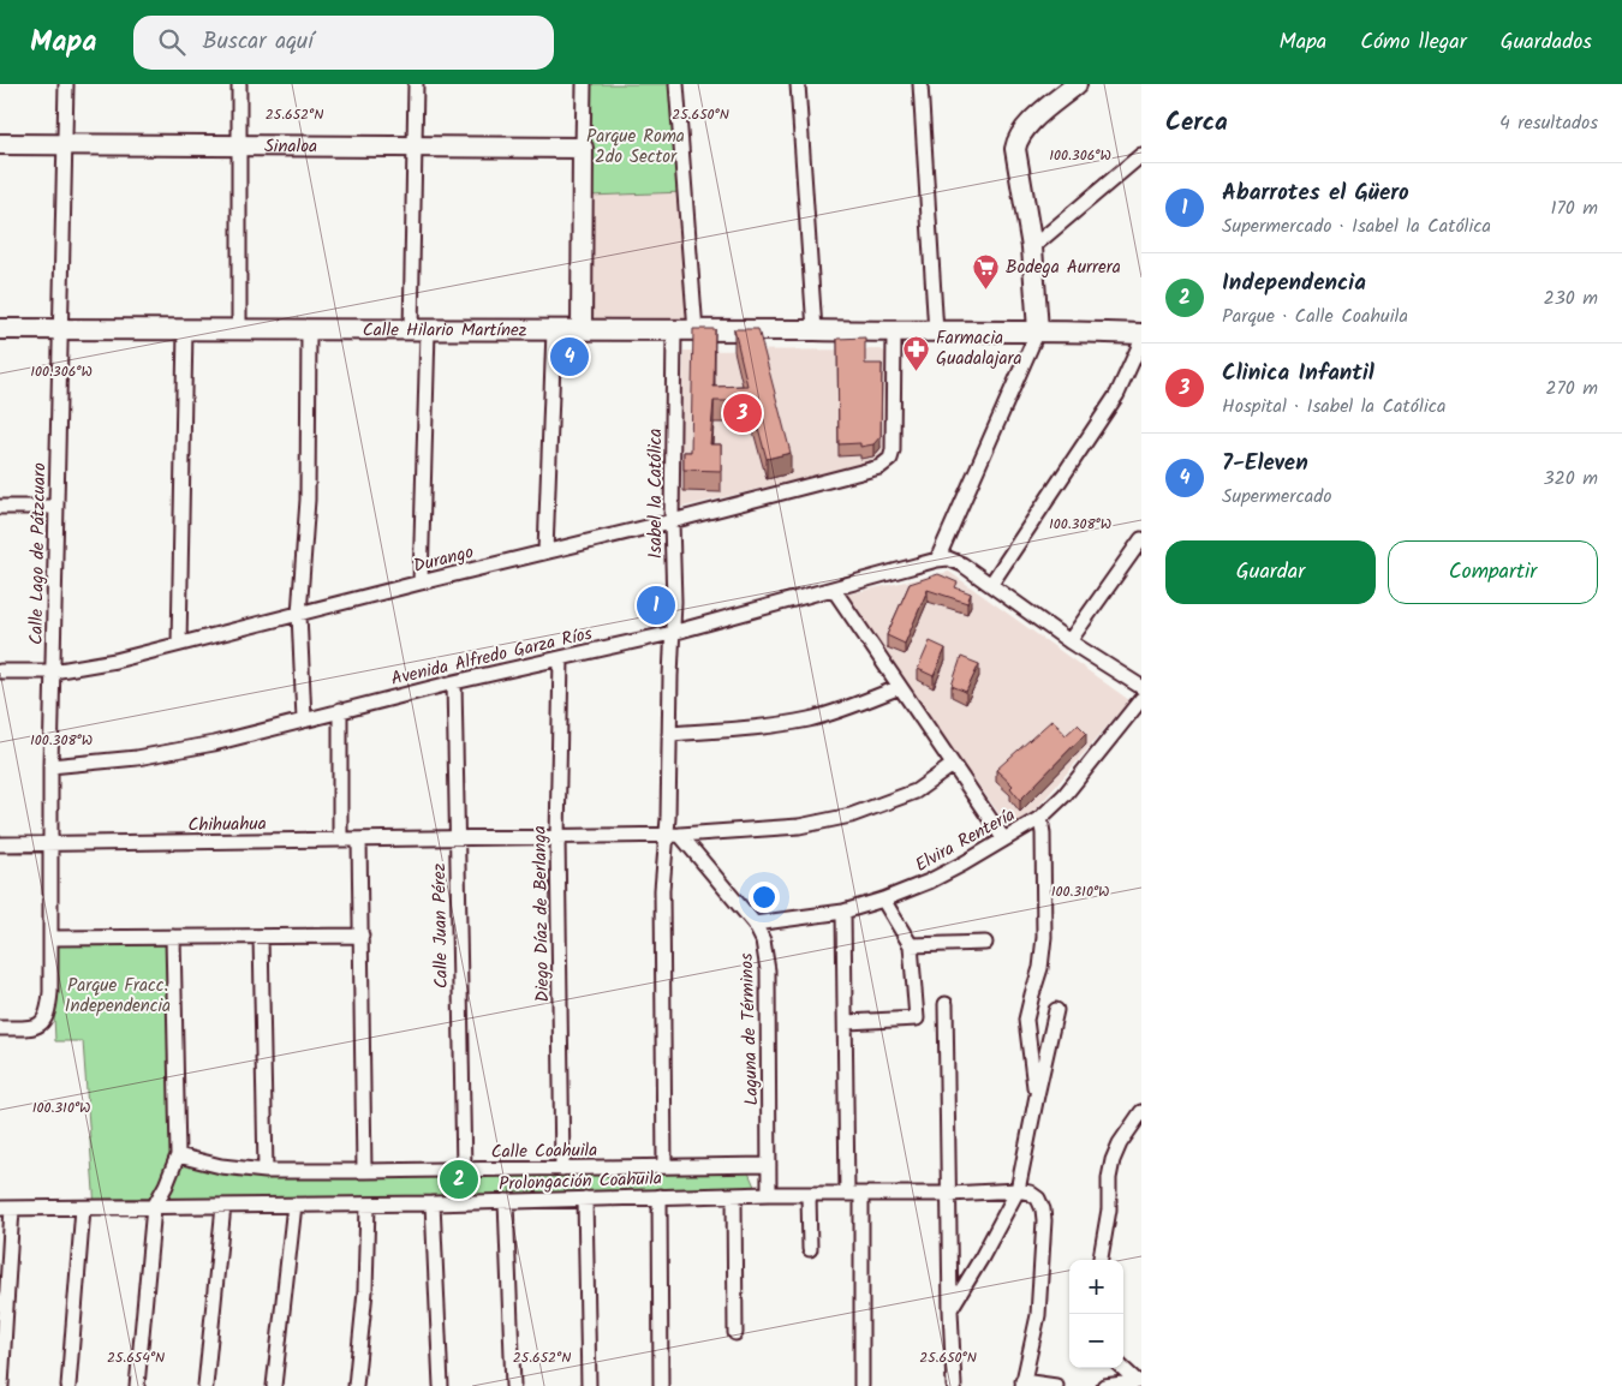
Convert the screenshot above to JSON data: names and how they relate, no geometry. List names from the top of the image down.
{
  "streets": {
    "street": [
      "Sinaloa",
      "Calle Hilario Martínez",
      "Isabel la Católica",
      "Calle Lago de Pátzcuaro",
      "Durango",
      "Avenida Alfredo Garza Ríos",
      "Chihuahua",
      "Elvira Rentería",
      "Diego Díaz de Berlanga",
      "Calle Juan Pérez",
      "Laguna de Términos",
      "Calle Coahuila",
      "Prolongación Coahuila"
    ]
  },
  "crossings": [
    ["Sinaloa", "Calle Lago de Pátzcuaro"],
    ["Calle Hilario Martínez", "Isabel la Católica"],
    ["Calle Hilario Martínez", "Calle Lago de Pátzcuaro"],
    ["Calle Hilario Martínez", "Durango"],
    ["Isabel la Católica", "Durango"],
    ["Isabel la Católica", "Avenida Alfredo Garza Ríos"],
    ["Isabel la Católica", "Chihuahua"],
    ["Isabel la Católica", "Laguna de Términos"],
    ["Isabel la Católica", "Calle Coahuila"],
    ["Calle Lago de Pátzcuaro", "Durango"],
    ["Calle Lago de Pátzcuaro", "Avenida Alfredo Garza Ríos"],
    ["Calle Lago de Pátzcuaro", "Chihuahua"],
    ["Avenida Alfredo Garza Ríos", "Diego Díaz de Berlanga"],
    ["Avenida Alfredo Garza Ríos", "Calle Juan Pérez"],
    ["Chihuahua", "Diego Díaz de Berlanga"],
    ["Chihuahua", "Calle Juan Pérez"],
    ["Chihuahua", "Laguna de Términos"],
    ["Elvira Rentería", "Laguna de Términos"],
    ["Diego Díaz de Berlanga", "Calle Coahuila"],
    ["Calle Juan Pérez", "Calle Coahuila"],
    ["Laguna de Términos", "Calle Coahuila"],
    ["Laguna de Términos", "Prolongación Coahuila"]
  ],
  "parks": ["Parque Roma 2do Sector", "Parque Fracc. Independencia"],
  "places": {
    "supermarket": ["Bodega Aurrera"],
    "pharmacy": ["Farmacia Guadalajara"]
  },
  "page": {
    "header": "Mapa",
    "search": "Buscar aquí",
    "nav": ["Mapa", "Cómo llegar", "Guardados"],
    "heading": ["Cerca", "4 resultados"],
    "list": [
      {
        "mark": "1",
        "name": "Abarrotes el Güero",
        "note": "Supermercado · Isabel la Católica",
        "value": "170 m"
      },
      {
        "mark": "2",
        "name": "Independencia",
        "note": "Parque · Calle Coahuila",
        "value": "230 m"
      },
      {
        "mark": "3",
        "name": "Clinica Infantil",
        "note": "Hospital · Isabel la Católica",
        "value": "270 m"
      },
      {
        "mark": "4",
        "name": "7-Eleven",
        "note": "Supermercado",
        "value": "320 m"
      }
    ],
    "pins": [
      "4",
      "3",
      "1",
      "2"
    ],
    "buttons": ["Guardar", "Compartir"],
    "map_buttons": ["+", "−"]
  },
  "coordinates": [
    "25.652°N",
    "25.650°N",
    "100.306°W",
    "100.308°W",
    "100.310°W",
    "25.654°N"
  ]
}
